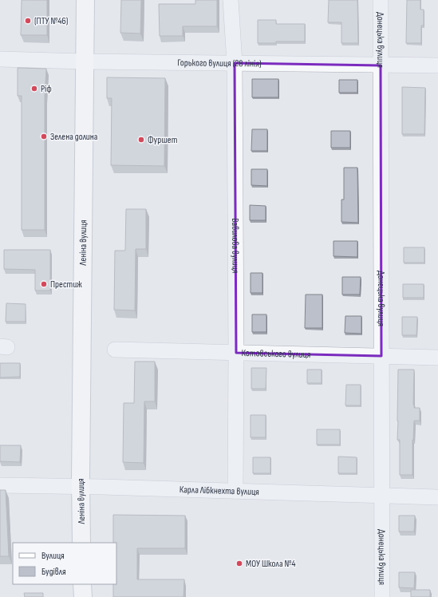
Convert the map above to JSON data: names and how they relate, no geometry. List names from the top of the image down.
{
  "streets": {
    "main road": ["Леніна вулиця"],
    "street": [
      "Донецька вулиця",
      "Горького вулиця (28 лiнiя)",
      "Вавилова вулиця",
      "Котовського вулиця",
      "Карла Лібкнехта вулиця"
    ]
  },
  "crossings": [
    ["Донецька вулиця", "Горького вулиця (28 лiнiя)"],
    ["Донецька вулиця", "Котовського вулиця"],
    ["Донецька вулиця", "Карла Лібкнехта вулиця"],
    ["Горького вулиця (28 лiнiя)", "Леніна вулиця"],
    ["Горького вулиця (28 лiнiя)", "Вавилова вулиця"],
    ["Леніна вулиця", "Карла Лібкнехта вулиця"],
    ["Вавилова вулиця", "Котовського вулиця"],
    ["Вавилова вулиця", "Карла Лібкнехта вулиця"]
  ],
  "places": [
    "(ПТУ №46)",
    "Ріф",
    "Зелена долина",
    "Фуршет",
    "Престиж",
    "МОУ Школа №4"
  ],
  "legend": ["Вулиця", "Будівля"]
}
